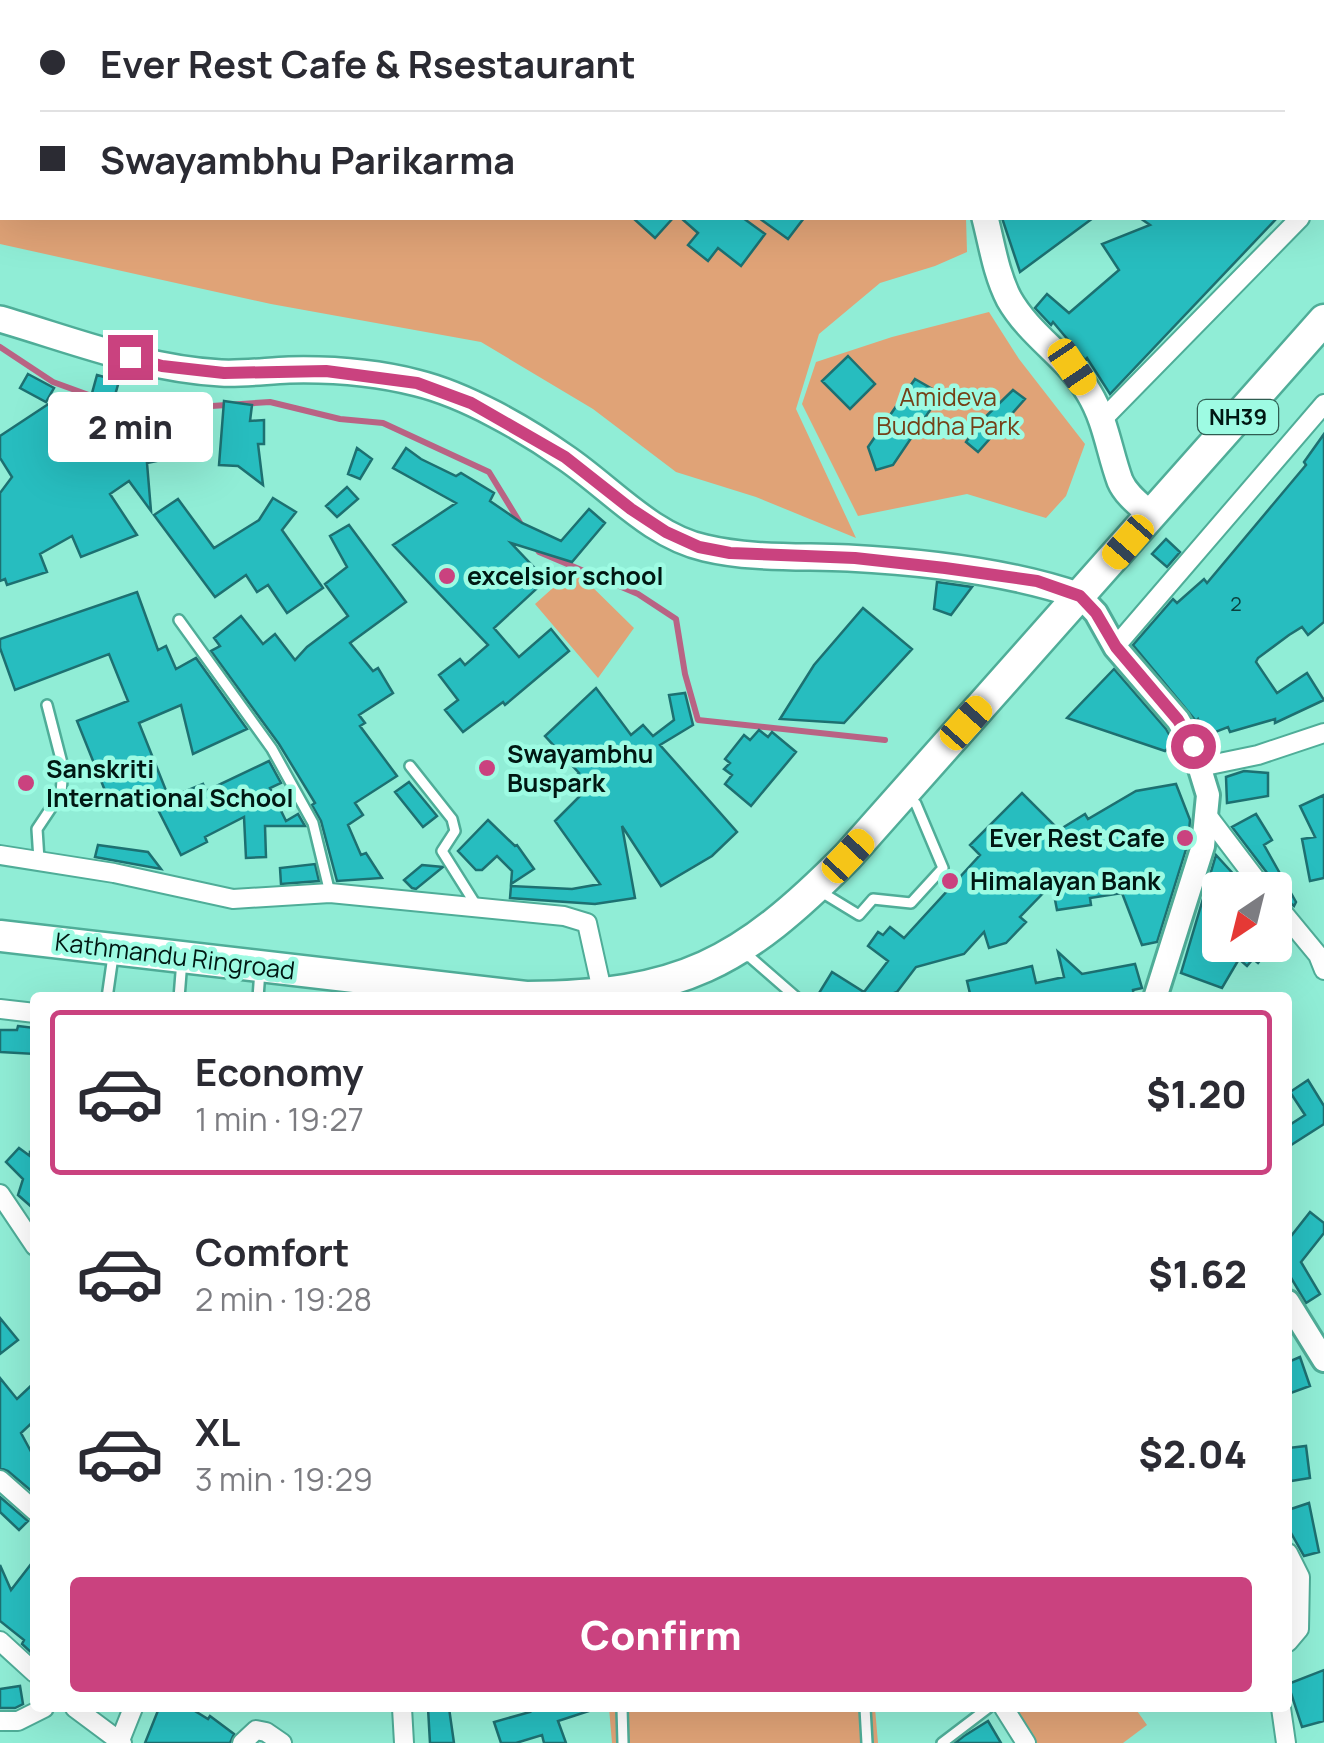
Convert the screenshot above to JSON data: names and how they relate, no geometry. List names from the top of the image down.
{
  "streets": {
    "highway": ["NH39", "Kathmandu Ringroad"]
  },
  "parks": ["Amideva Buddha Park"],
  "places": [
    "excelsior school",
    "Swayambhu Buspark",
    "Sanskriti International School",
    "Ever Rest Cafe",
    "Himalayan Bank"
  ],
  "house_numbers": ["2"],
  "north": "bottom left",
  "page": {
    "banner": ["Ever Rest Cafe & Rsestaurant", "Swayambhu Parikarma"],
    "bubble": "2 min",
    "list": [
      {
        "name": "Economy",
        "note": "1 min · 19:27",
        "value": "$1.20"
      },
      {
        "name": "Comfort",
        "note": "2 min · 19:28",
        "value": "$1.62"
      },
      {
        "name": "XL",
        "note": "3 min · 19:29",
        "value": "$2.04"
      }
    ],
    "buttons": "Confirm"
  }
}
